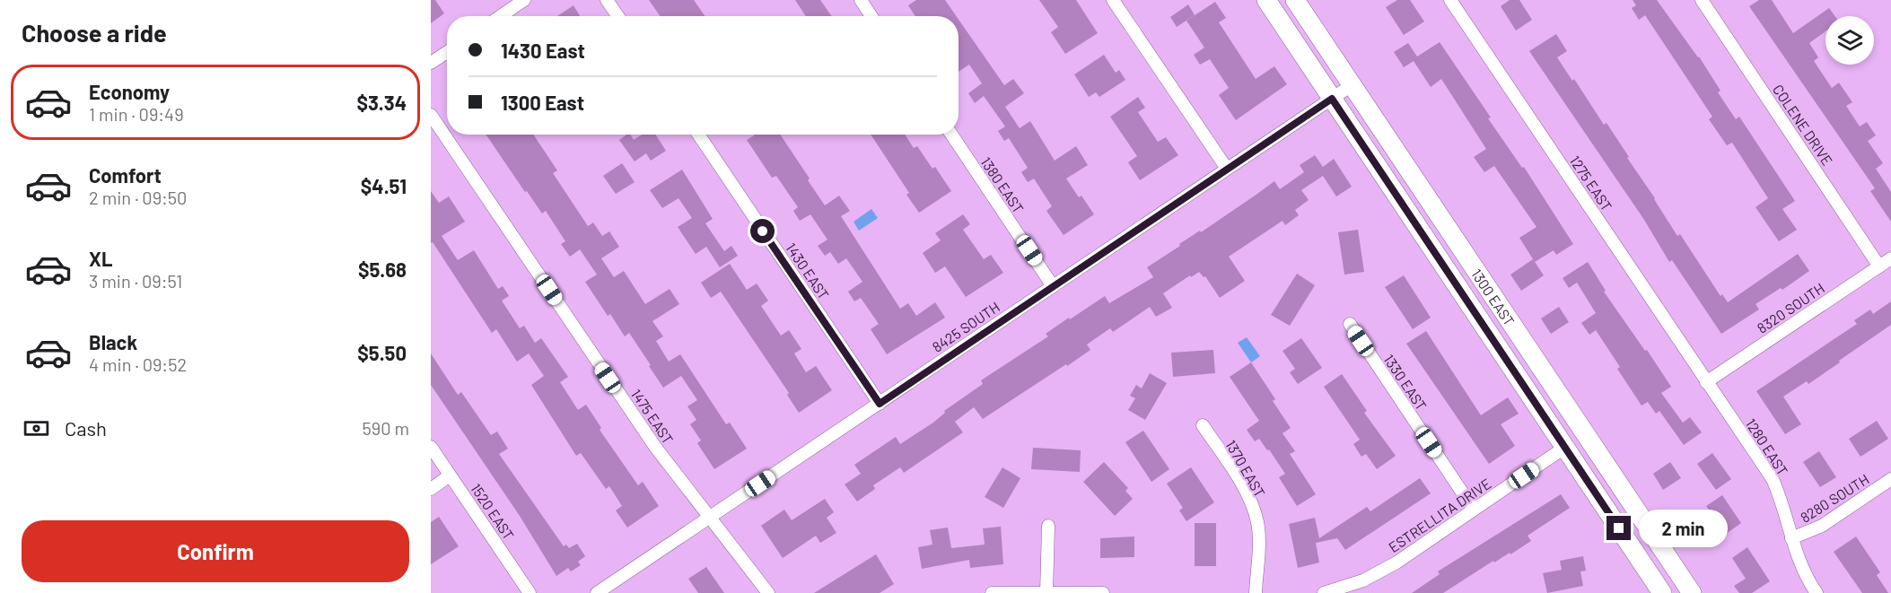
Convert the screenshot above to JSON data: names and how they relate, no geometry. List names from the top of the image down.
{
  "streets": {
    "main road": ["1300 EAST"],
    "street": [
      "COLENE DRIVE",
      "1275 EAST",
      "1380 EAST",
      "1430 EAST",
      "8320 SOUTH",
      "8425 SOUTH",
      "1330 EAST",
      "1475 EAST",
      "1280 EAST",
      "1370 EAST",
      "8280 SOUTH",
      "1520 EAST",
      "ESTRELLITA DRIVE"
    ]
  },
  "crossings": [
    ["COLENE DRIVE", "8320 SOUTH"],
    ["1275 EAST", "8320 SOUTH"],
    ["1275 EAST", "1280 EAST"],
    ["1380 EAST", "8425 SOUTH"],
    ["1430 EAST", "8425 SOUTH"],
    ["1300 EAST", "8425 SOUTH"],
    ["1300 EAST", "ESTRELLITA DRIVE"],
    ["8320 SOUTH", "1280 EAST"],
    ["8425 SOUTH", "1475 EAST"],
    ["1330 EAST", "ESTRELLITA DRIVE"],
    ["1280 EAST", "8280 SOUTH"]
  ],
  "page": {
    "heading": "Choose a ride",
    "banner": ["1430 East", "1300 East"],
    "list": [
      {
        "name": "Economy",
        "note": "1 min · 09:49",
        "value": "$3.34"
      },
      {
        "name": "Comfort",
        "note": "2 min · 09:50",
        "value": "$4.51"
      },
      {
        "name": "XL",
        "note": "3 min · 09:51",
        "value": "$5.68"
      },
      {
        "name": "Black",
        "note": "4 min · 09:52",
        "value": "$5.50"
      }
    ],
    "pay": ["Cash", "590 m"],
    "buttons": "Confirm",
    "bubble": "2 min"
  }
}
